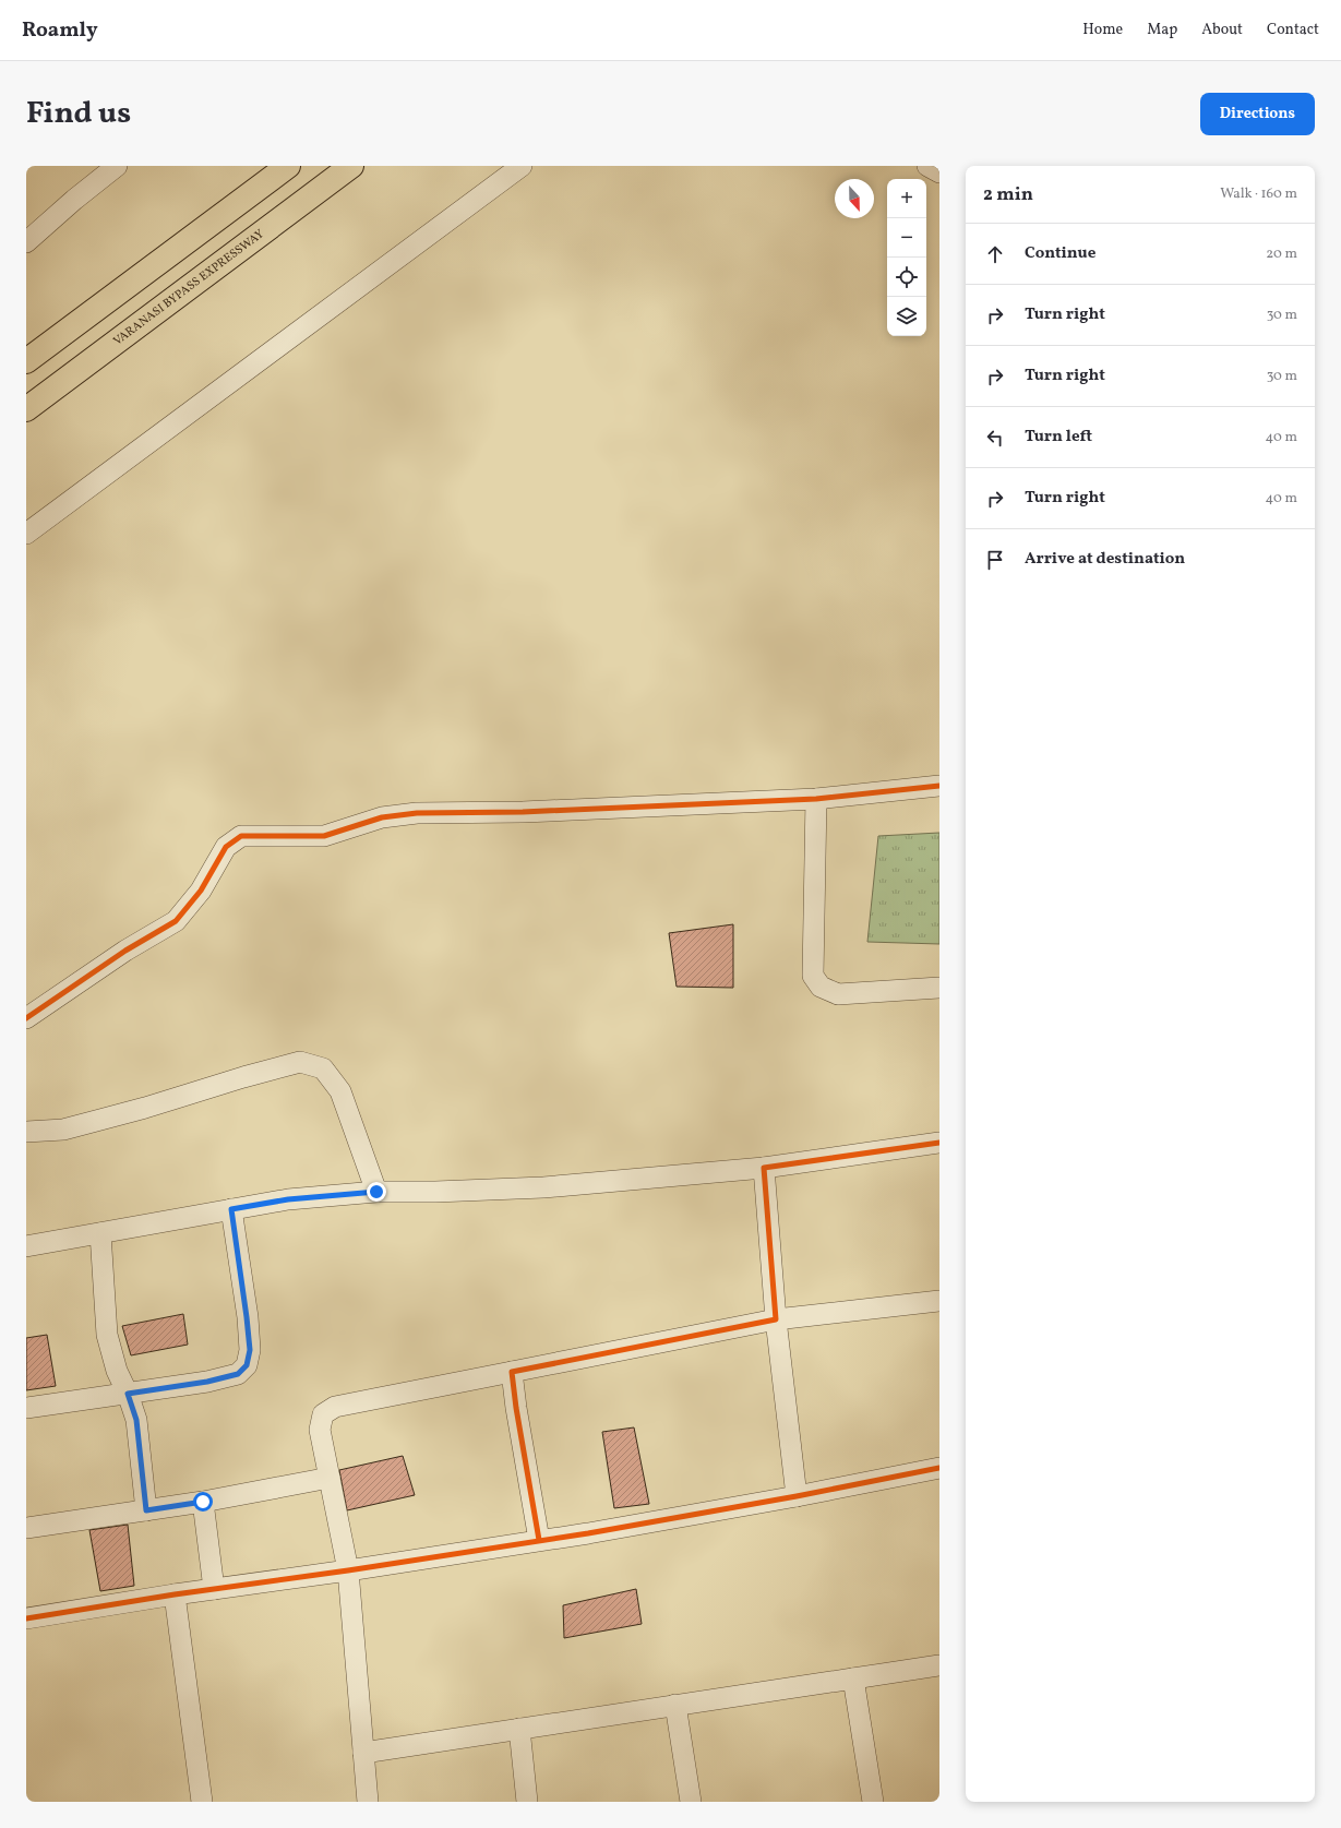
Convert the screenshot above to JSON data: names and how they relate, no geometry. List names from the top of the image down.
{
  "streets": {
    "highway": ["VARANASI BYPASS EXPRESSWAY"]
  },
  "north": "bottom",
  "page": {
    "header": "Roamly",
    "nav": [
      "Home",
      "Map",
      "About",
      "Contact"
    ],
    "title": "Find us",
    "buttons": "Directions",
    "heading": ["2 min", "Walk · 160 m"],
    "map_buttons": ["+", "−"],
    "list": [
      ["Continue", "20 m"],
      ["Turn right", "30 m"],
      ["Turn right", "30 m"],
      ["Turn left", "40 m"],
      ["Turn right", "40 m"],
      "Arrive at destination"
    ]
  }
}
